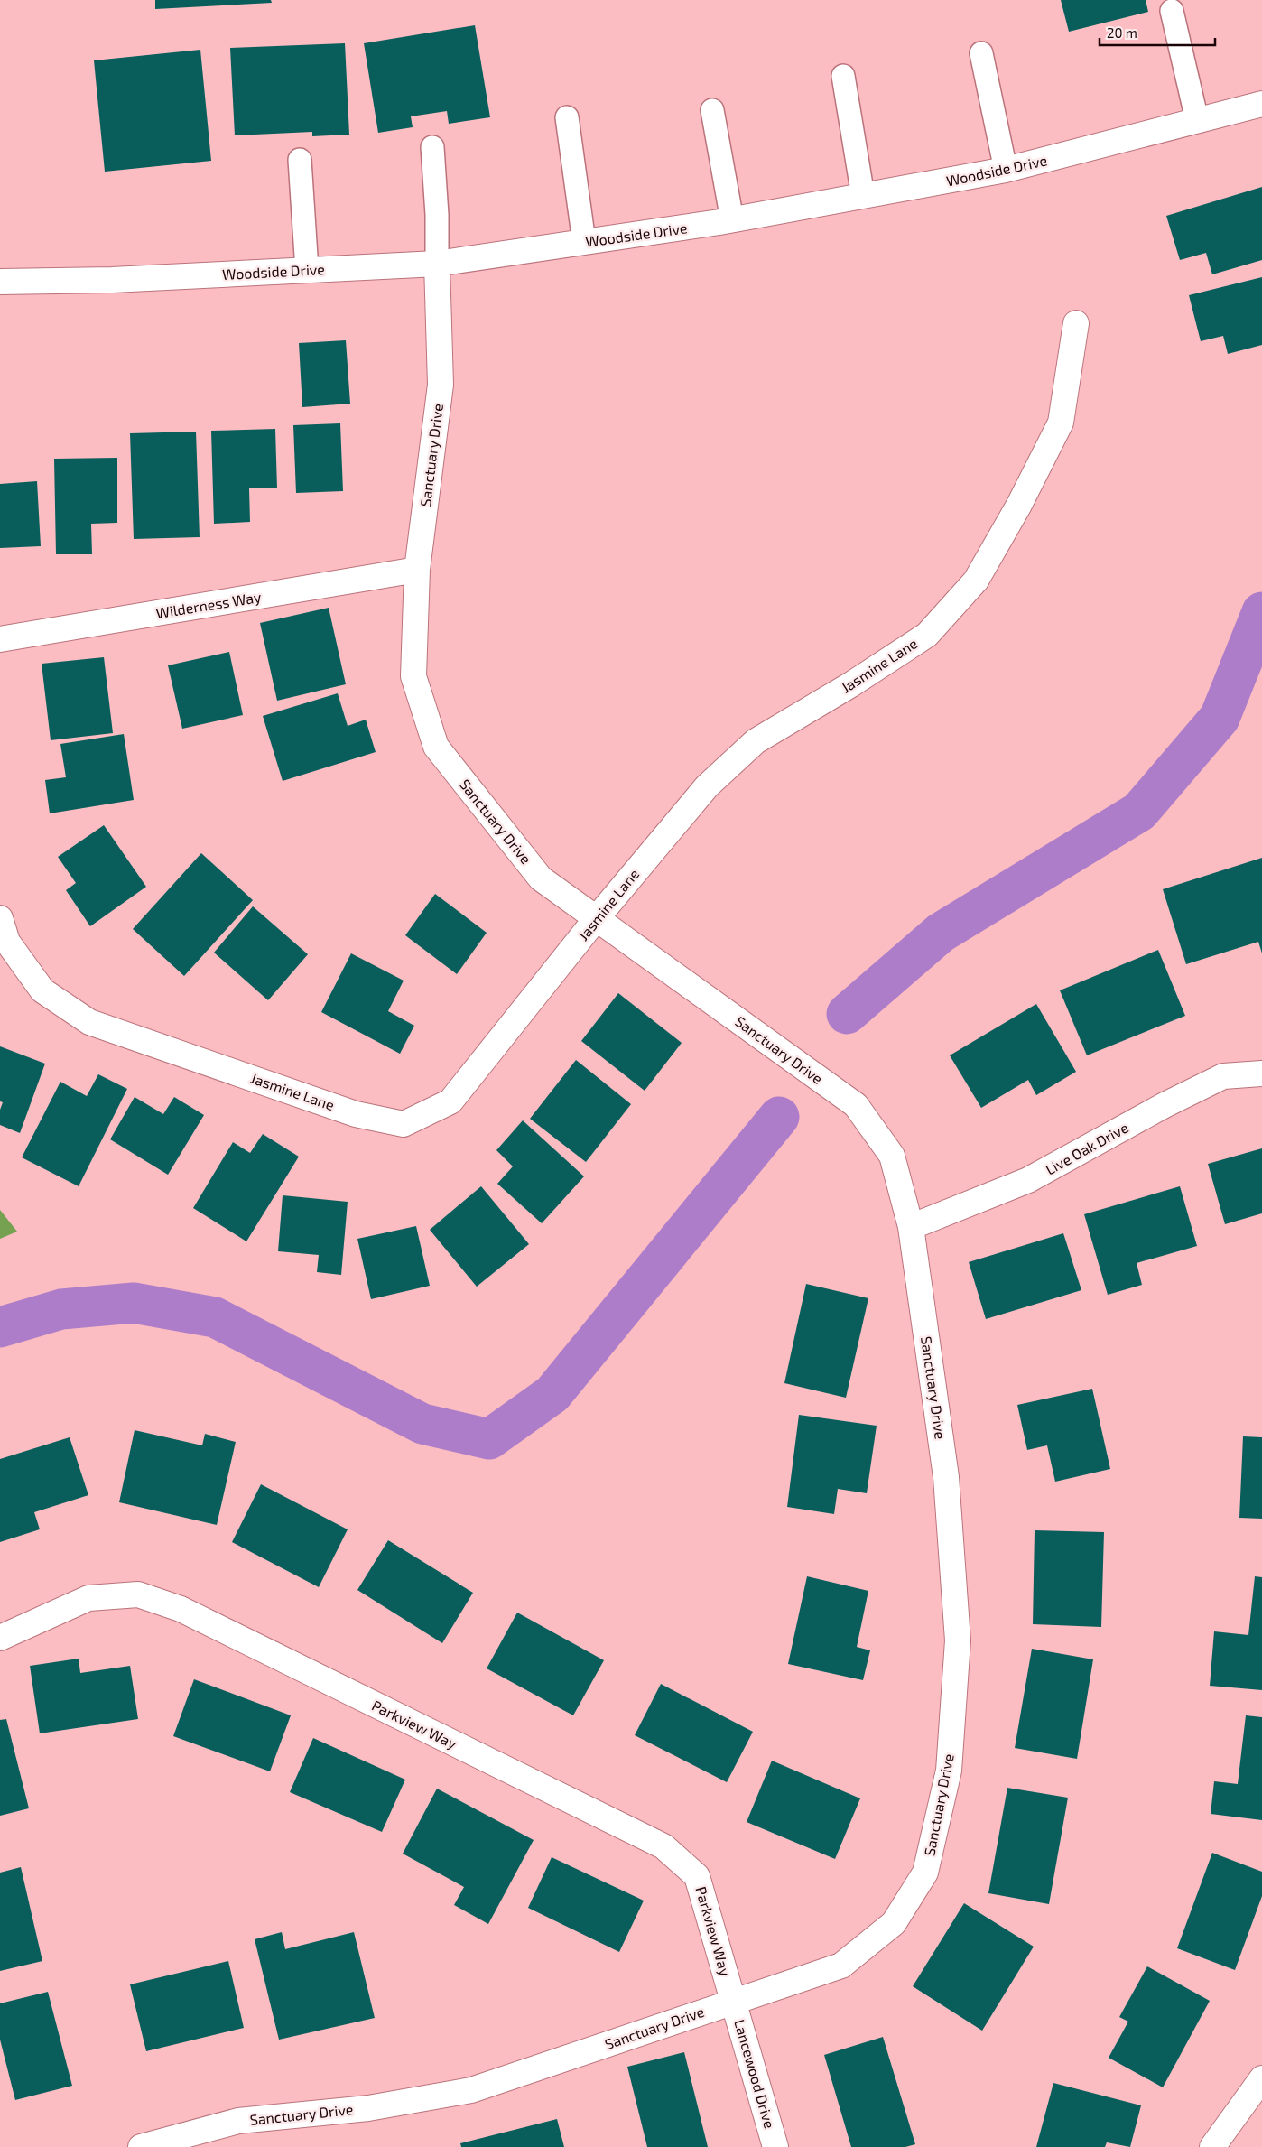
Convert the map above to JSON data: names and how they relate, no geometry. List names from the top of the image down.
{
  "streets": {
    "street": [
      "Woodside Drive",
      "Sanctuary Drive",
      "Wilderness Way",
      "Jasmine Lane",
      "Live Oak Drive",
      "Parkview Way",
      "Lancewood Drive"
    ]
  },
  "crossings": [
    ["Woodside Drive", "Sanctuary Drive"],
    ["Sanctuary Drive", "Wilderness Way"],
    ["Sanctuary Drive", "Jasmine Lane"],
    ["Sanctuary Drive", "Live Oak Drive"],
    ["Sanctuary Drive", "Parkview Way"],
    ["Sanctuary Drive", "Lancewood Drive"],
    ["Parkview Way", "Lancewood Drive"]
  ],
  "scale_bar": "20 m"
}
